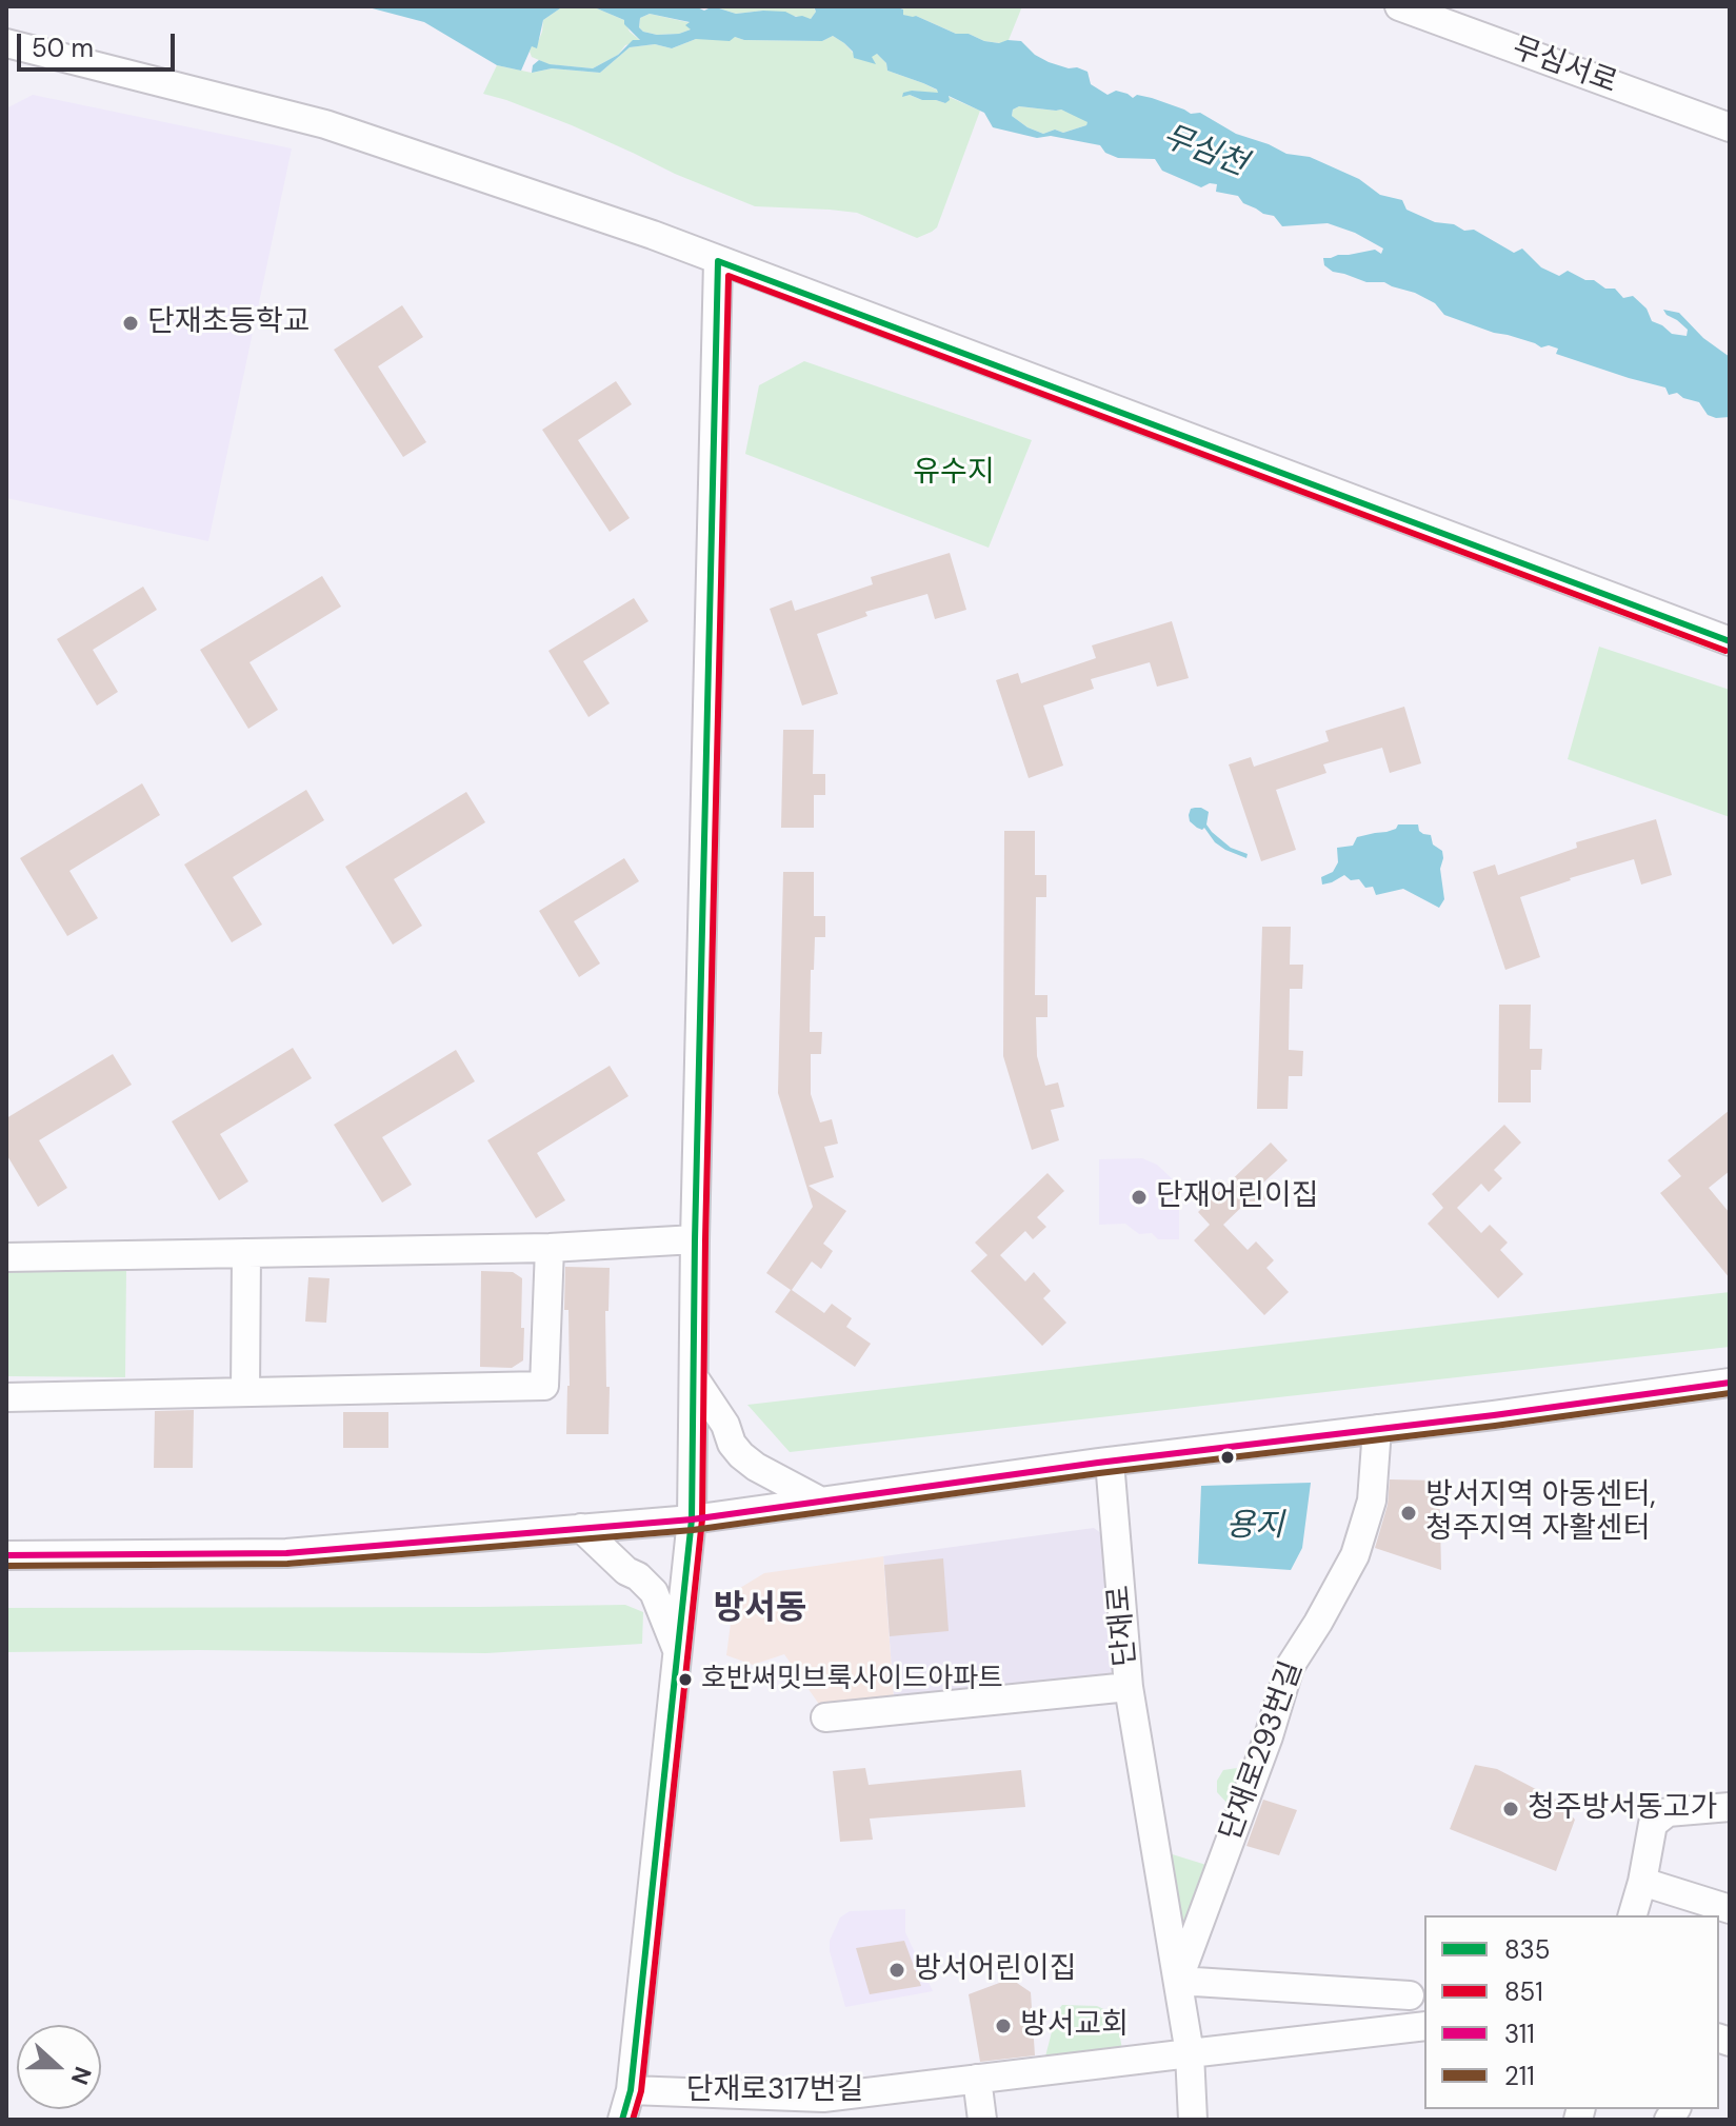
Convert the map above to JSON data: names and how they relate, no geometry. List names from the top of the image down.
{
  "streets": {
    "street": [
      "무심서로",
      "단재로",
      "단재로293번길",
      "단재로317번길"
    ]
  },
  "crossings": [
    ["단재로", "단재로293번길"]
  ],
  "districts": ["방서동"],
  "water": ["무심천", "용지"],
  "parks": ["유수지"],
  "places": [
    "단재초등학교",
    "단재어린이집",
    "방서지역 아동센터, 청주지역 자활센터",
    "호반써밋브룩사이드아파트",
    "청주방서동고가",
    "방서어린이집",
    "방서교회"
  ],
  "lines": [
    "transit line 835",
    "transit line 851",
    "transit line 311",
    "transit line 211"
  ],
  "legend": [
    "835",
    "851",
    "311",
    "211"
  ],
  "scale_bar": "50 m",
  "north": "right"
}
